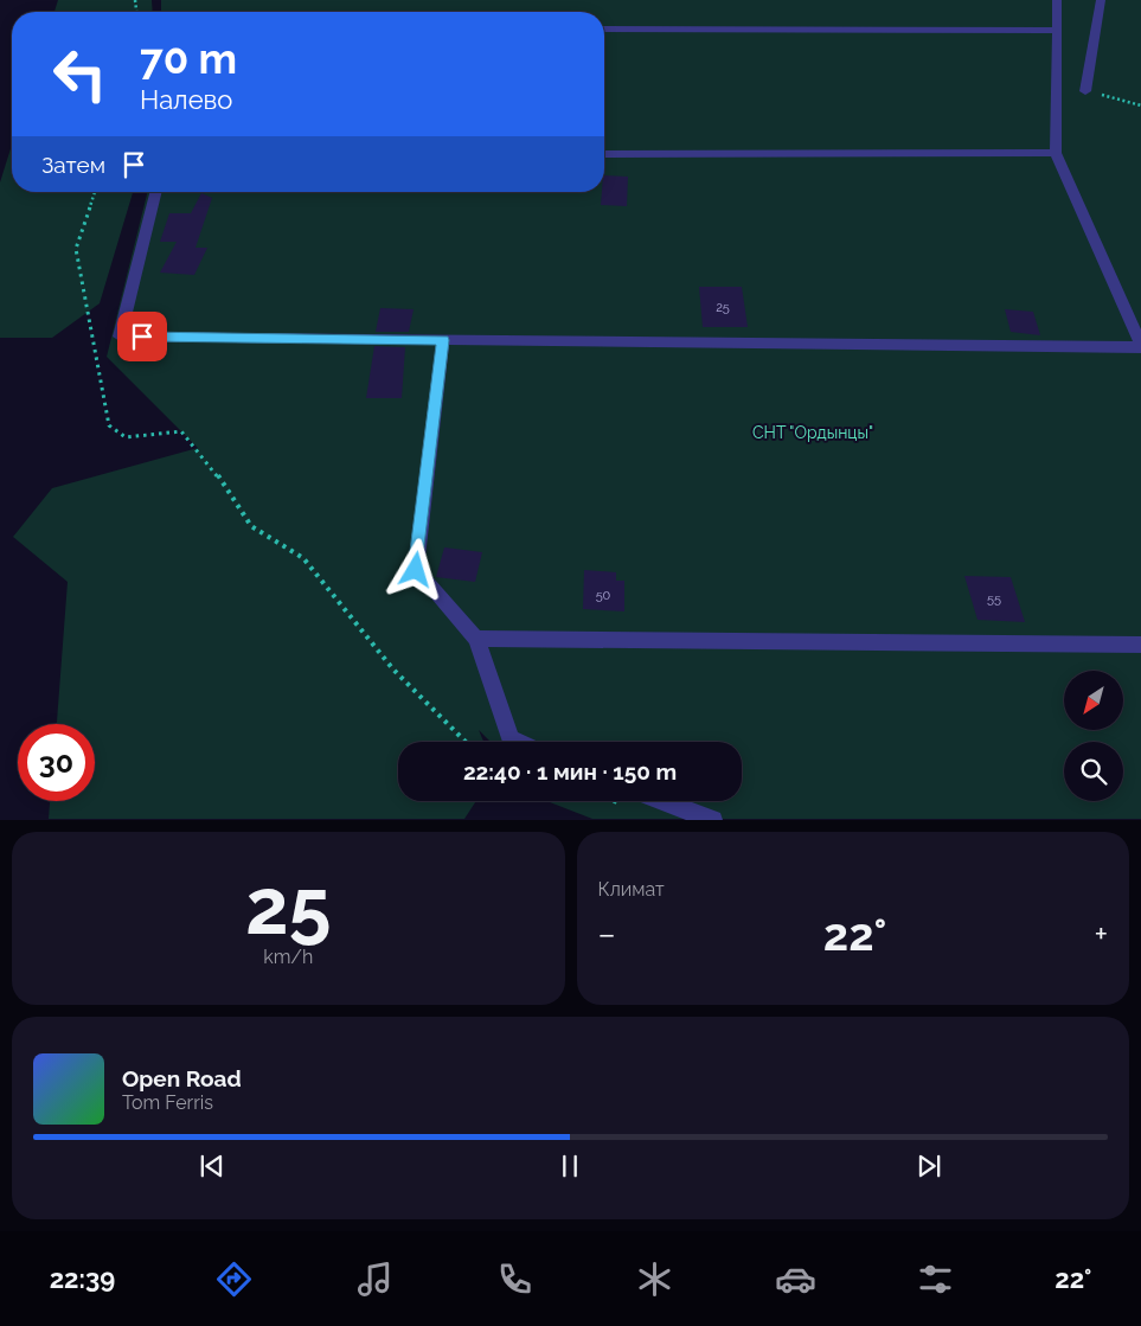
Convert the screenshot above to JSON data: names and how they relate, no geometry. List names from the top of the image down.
{
  "parks": ["СНТ \"Ордынцы\""],
  "house_numbers": ["25", "50", "55"],
  "north": "bottom left",
  "page": {
    "turn": ["70 m", "Налево"],
    "then": "Затем",
    "limit": "30",
    "trip": "22:40 · 1 мин · 150 m",
    "tile": [
      ["25", "km/h"],
      "Климат"
    ],
    "heat": ["−", "22°", "+"],
    "song": ["Open Road", "Tom Ferris"],
    "tabs": ["22:39", "22°"]
  }
}
